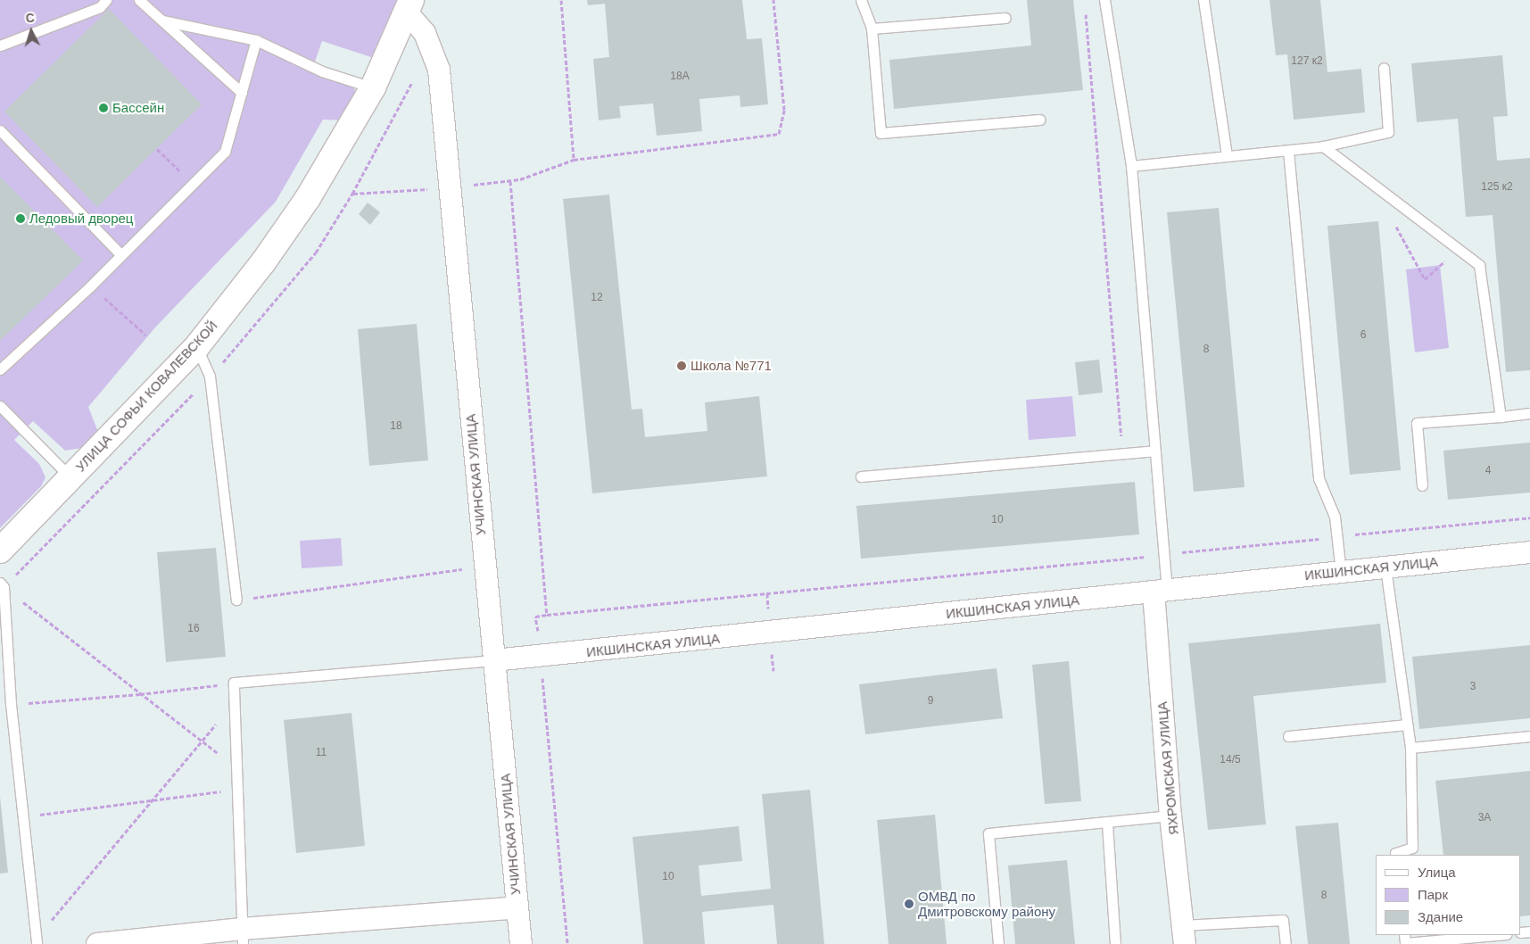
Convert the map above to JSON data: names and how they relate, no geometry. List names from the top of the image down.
{
  "streets": {
    "street": [
      "УЛИЦА СОФЬИ КОВАЛЕВСКОЙ",
      "УЧИНСКАЯ УЛИЦА",
      "ИКШИНСКАЯ УЛИЦА",
      "ЯХРОМСКАЯ УЛИЦА"
    ]
  },
  "crossings": [
    ["УЛИЦА СОФЬИ КОВАЛЕВСКОЙ", "УЧИНСКАЯ УЛИЦА"],
    ["УЧИНСКАЯ УЛИЦА", "ИКШИНСКАЯ УЛИЦА"],
    ["ИКШИНСКАЯ УЛИЦА", "ЯХРОМСКАЯ УЛИЦА"]
  ],
  "places": [
    "Бассейн",
    "Ледовый дворец",
    "Школа №771",
    "ОМВД по Дмитровскому району"
  ],
  "house_numbers": [
    "127 к2",
    "18А",
    "125 к2",
    "12",
    "6",
    "8",
    "18",
    "4",
    "10",
    "16",
    "3",
    "9",
    "11",
    "14/5",
    "3А",
    "10",
    "8"
  ],
  "legend": ["Улица", "Парк", "Здание"],
  "north": "top"
}
